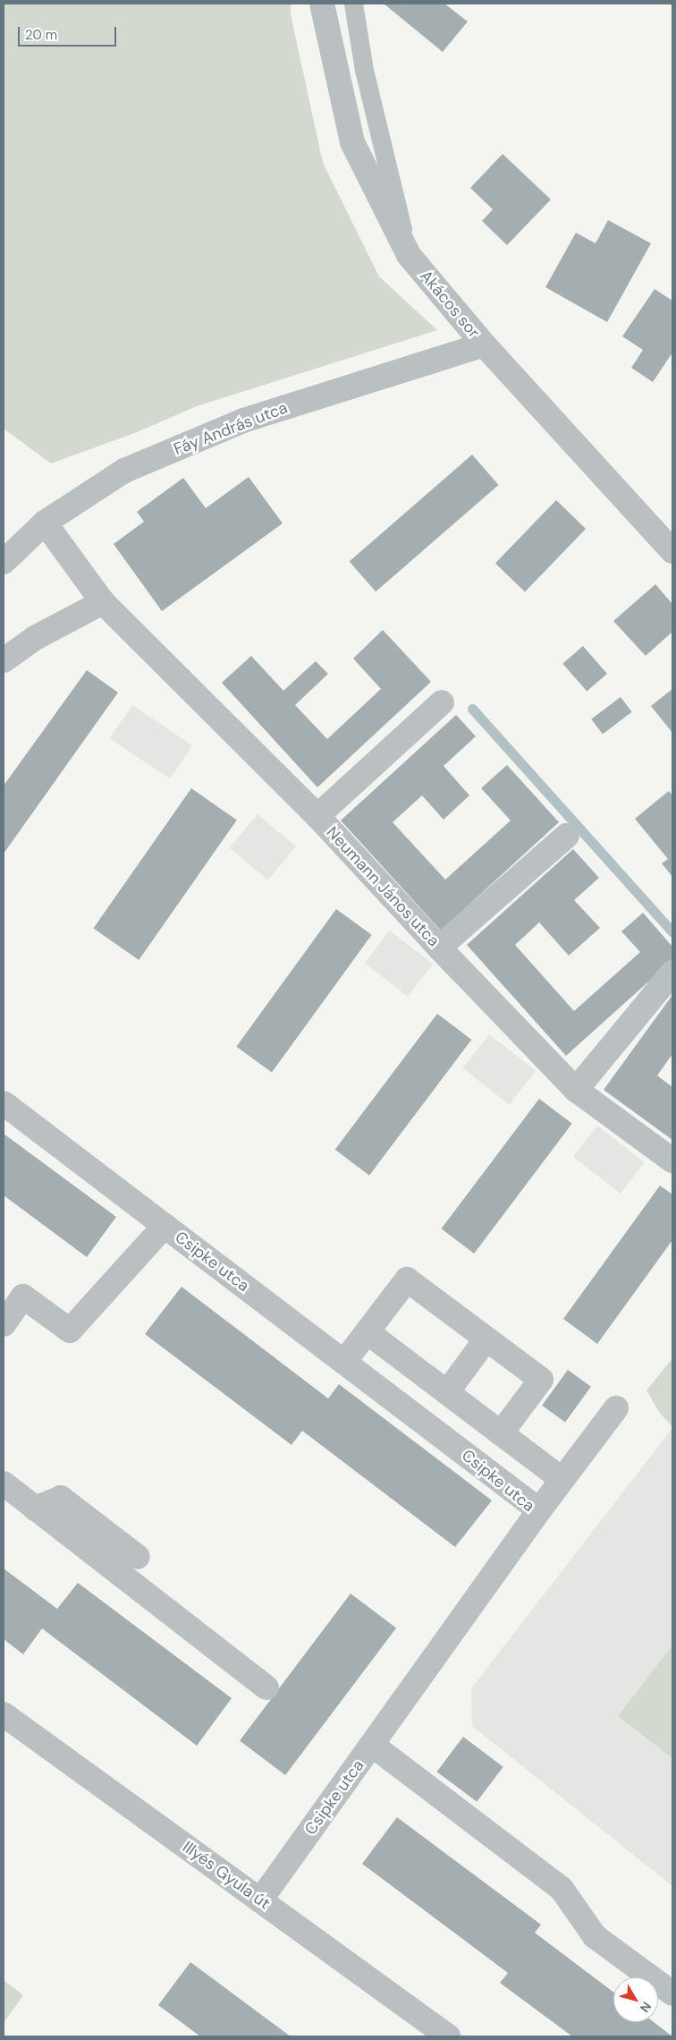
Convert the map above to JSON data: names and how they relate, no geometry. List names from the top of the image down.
{
  "streets": {
    "street": [
      "Akácos sor",
      "Fáy András utca",
      "Neumann János utca",
      "Csipke utca",
      "Illyés Gyula út"
    ]
  },
  "crossings": [
    ["Akácos sor", "Fáy András utca"],
    ["Fáy András utca", "Neumann János utca"],
    ["Csipke utca", "Illyés Gyula út"]
  ],
  "scale_bar": "20 m",
  "north": "bottom right"
}
